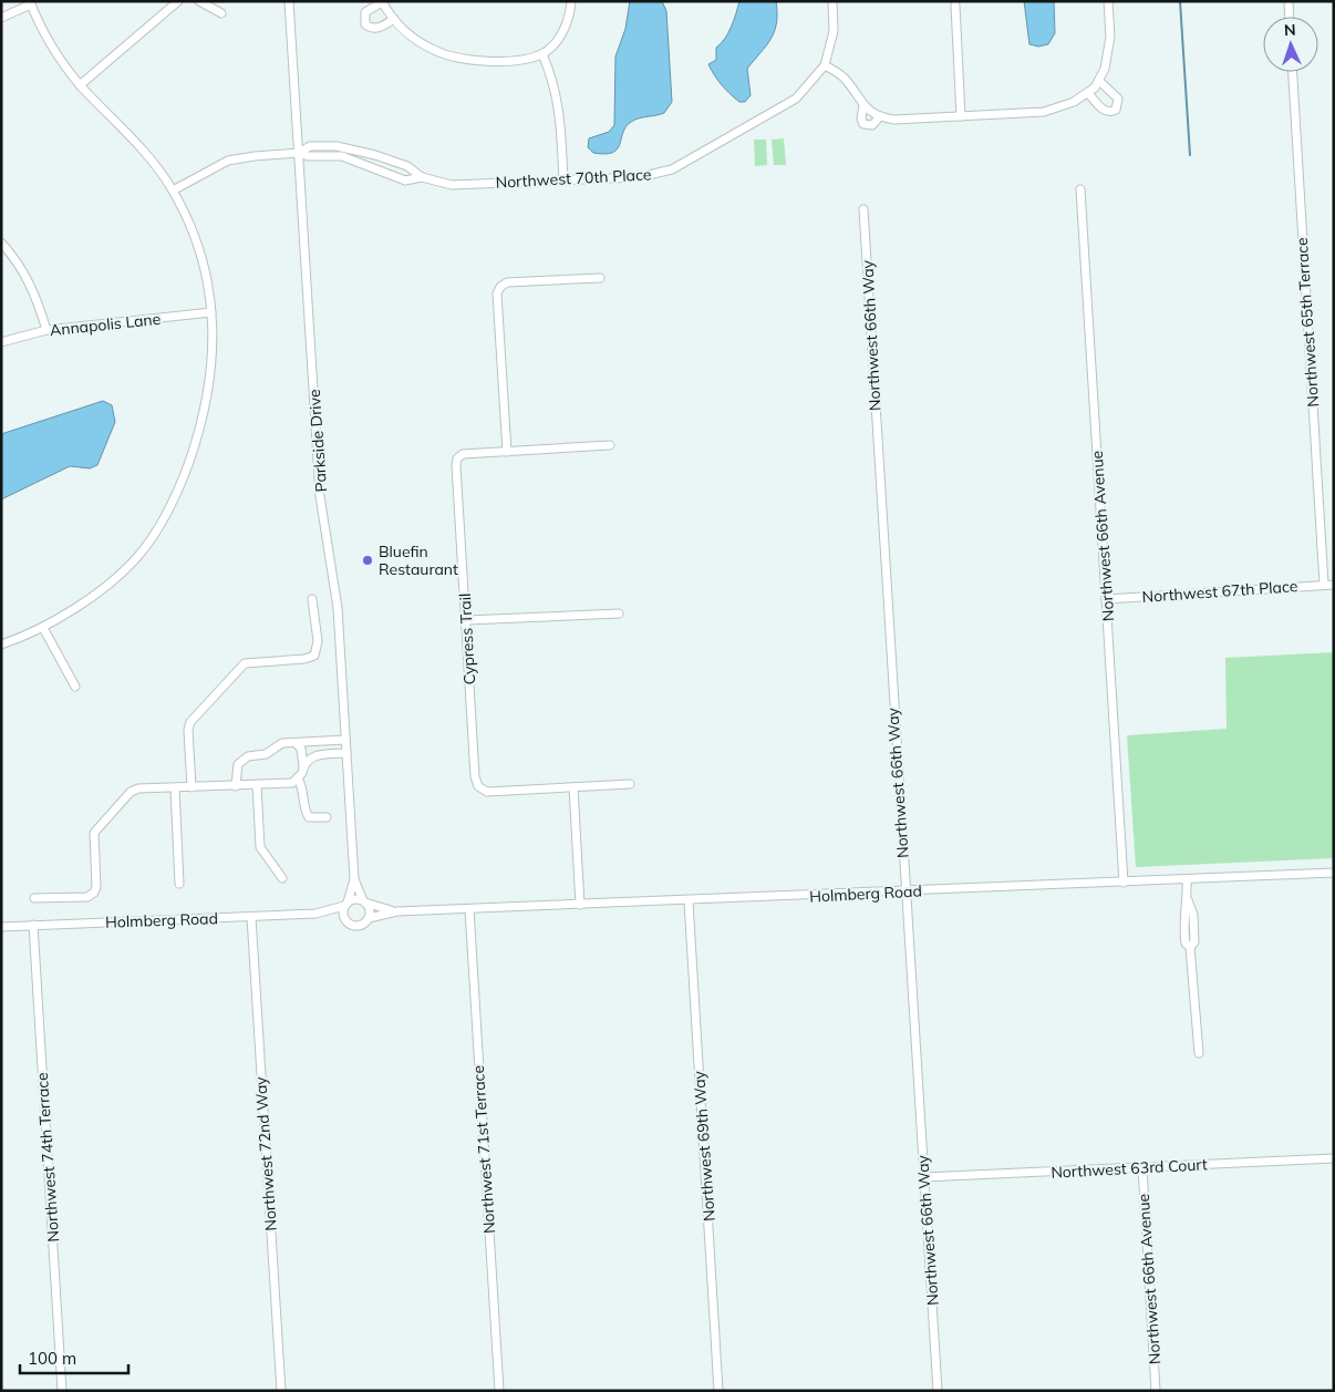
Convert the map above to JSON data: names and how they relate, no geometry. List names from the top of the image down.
{
  "streets": {
    "street": [
      "Northwest 70th Place",
      "Northwest 65th Terrace",
      "Annapolis Lane",
      "Northwest 66th Way",
      "Parkside Drive",
      "Northwest 66th Avenue",
      "Northwest 67th Place",
      "Cypress Trail",
      "Holmberg Road",
      "Northwest 69th Way",
      "Northwest 71st Terrace",
      "Northwest 72nd Way",
      "Northwest 74th Terrace",
      "Northwest 63rd Court"
    ]
  },
  "crossings": [
    ["Northwest 70th Place", "Parkside Drive"],
    ["Northwest 65th Terrace", "Northwest 67th Place"],
    ["Northwest 66th Way", "Holmberg Road"],
    ["Northwest 66th Way", "Northwest 63rd Court"],
    ["Parkside Drive", "Holmberg Road"],
    ["Northwest 66th Avenue", "Northwest 67th Place"],
    ["Northwest 66th Avenue", "Holmberg Road"],
    ["Northwest 66th Avenue", "Northwest 63rd Court"],
    ["Holmberg Road", "Northwest 69th Way"],
    ["Holmberg Road", "Northwest 71st Terrace"],
    ["Holmberg Road", "Northwest 72nd Way"],
    ["Holmberg Road", "Northwest 74th Terrace"]
  ],
  "places": ["Bluefin Restaurant"],
  "scale_bar": "100 m",
  "north": "top"
}
